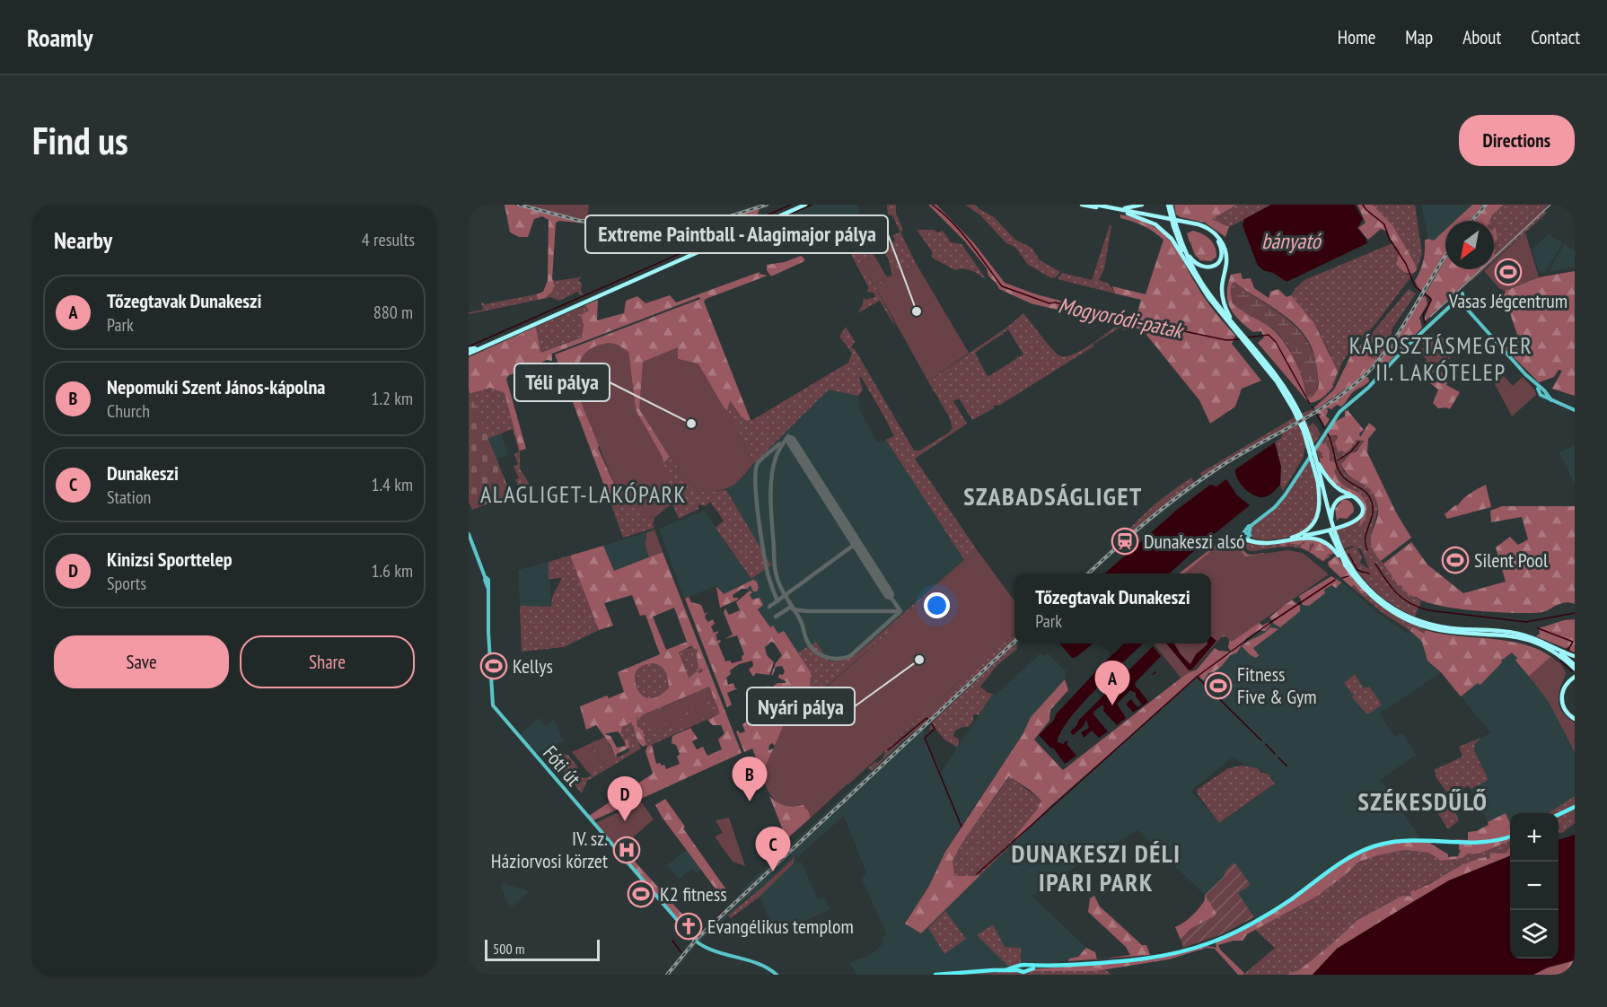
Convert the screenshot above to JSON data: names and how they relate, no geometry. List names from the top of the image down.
{
  "streets": {
    "main road": ["Fóti út"]
  },
  "districts": [
    "KÁPOSZTÁSMEGYER II. LAKÓTELEP",
    "ALAGLIGET-LAKÓPARK",
    "SZABADSÁGLIGET",
    "SZÉKESDŰLŐ",
    "DUNAKESZI DÉLI IPARI PARK"
  ],
  "water": ["bányató", "Mogyoródi-patak"],
  "places": {
    "sports": [
      "Vasas Jégcentrum",
      "Silent Pool",
      "Kellys",
      "Fitness Five & Gym",
      "K2 fitness"
    ],
    "other": ["Extreme Paintball - Alagimajor pálya", "Téli pálya", "Nyári pálya"],
    "station": ["Dunakeszi alsó"],
    "hospital": ["IV. sz. Háziorvosi körzet"],
    "church": ["Evangélikus templom"]
  },
  "scale_bar": "500 m",
  "north": "bottom left",
  "page": {
    "header": "Roamly",
    "nav": [
      "Home",
      "Map",
      "About",
      "Contact"
    ],
    "buttons": [
      "Directions",
      ["Save", "Share"]
    ],
    "title": "Find us",
    "heading": ["Nearby", "4 results"],
    "list": [
      {
        "mark": "A",
        "name": "Tőzegtavak Dunakeszi",
        "note": "Park",
        "value": "880 m"
      },
      {
        "mark": "B",
        "name": "Nepomuki Szent János-kápolna",
        "note": "Church",
        "value": "1.2 km"
      },
      {
        "mark": "C",
        "name": "Dunakeszi",
        "note": "Station",
        "value": "1.4 km"
      },
      {
        "mark": "D",
        "name": "Kinizsi Sporttelep",
        "note": "Sports",
        "value": "1.6 km"
      }
    ],
    "popup": ["Tőzegtavak Dunakeszi", "Park"],
    "pins": [
      "A",
      "B",
      "D",
      "C"
    ],
    "map_buttons": ["+", "−"],
    "scale": "500 m"
  }
}
